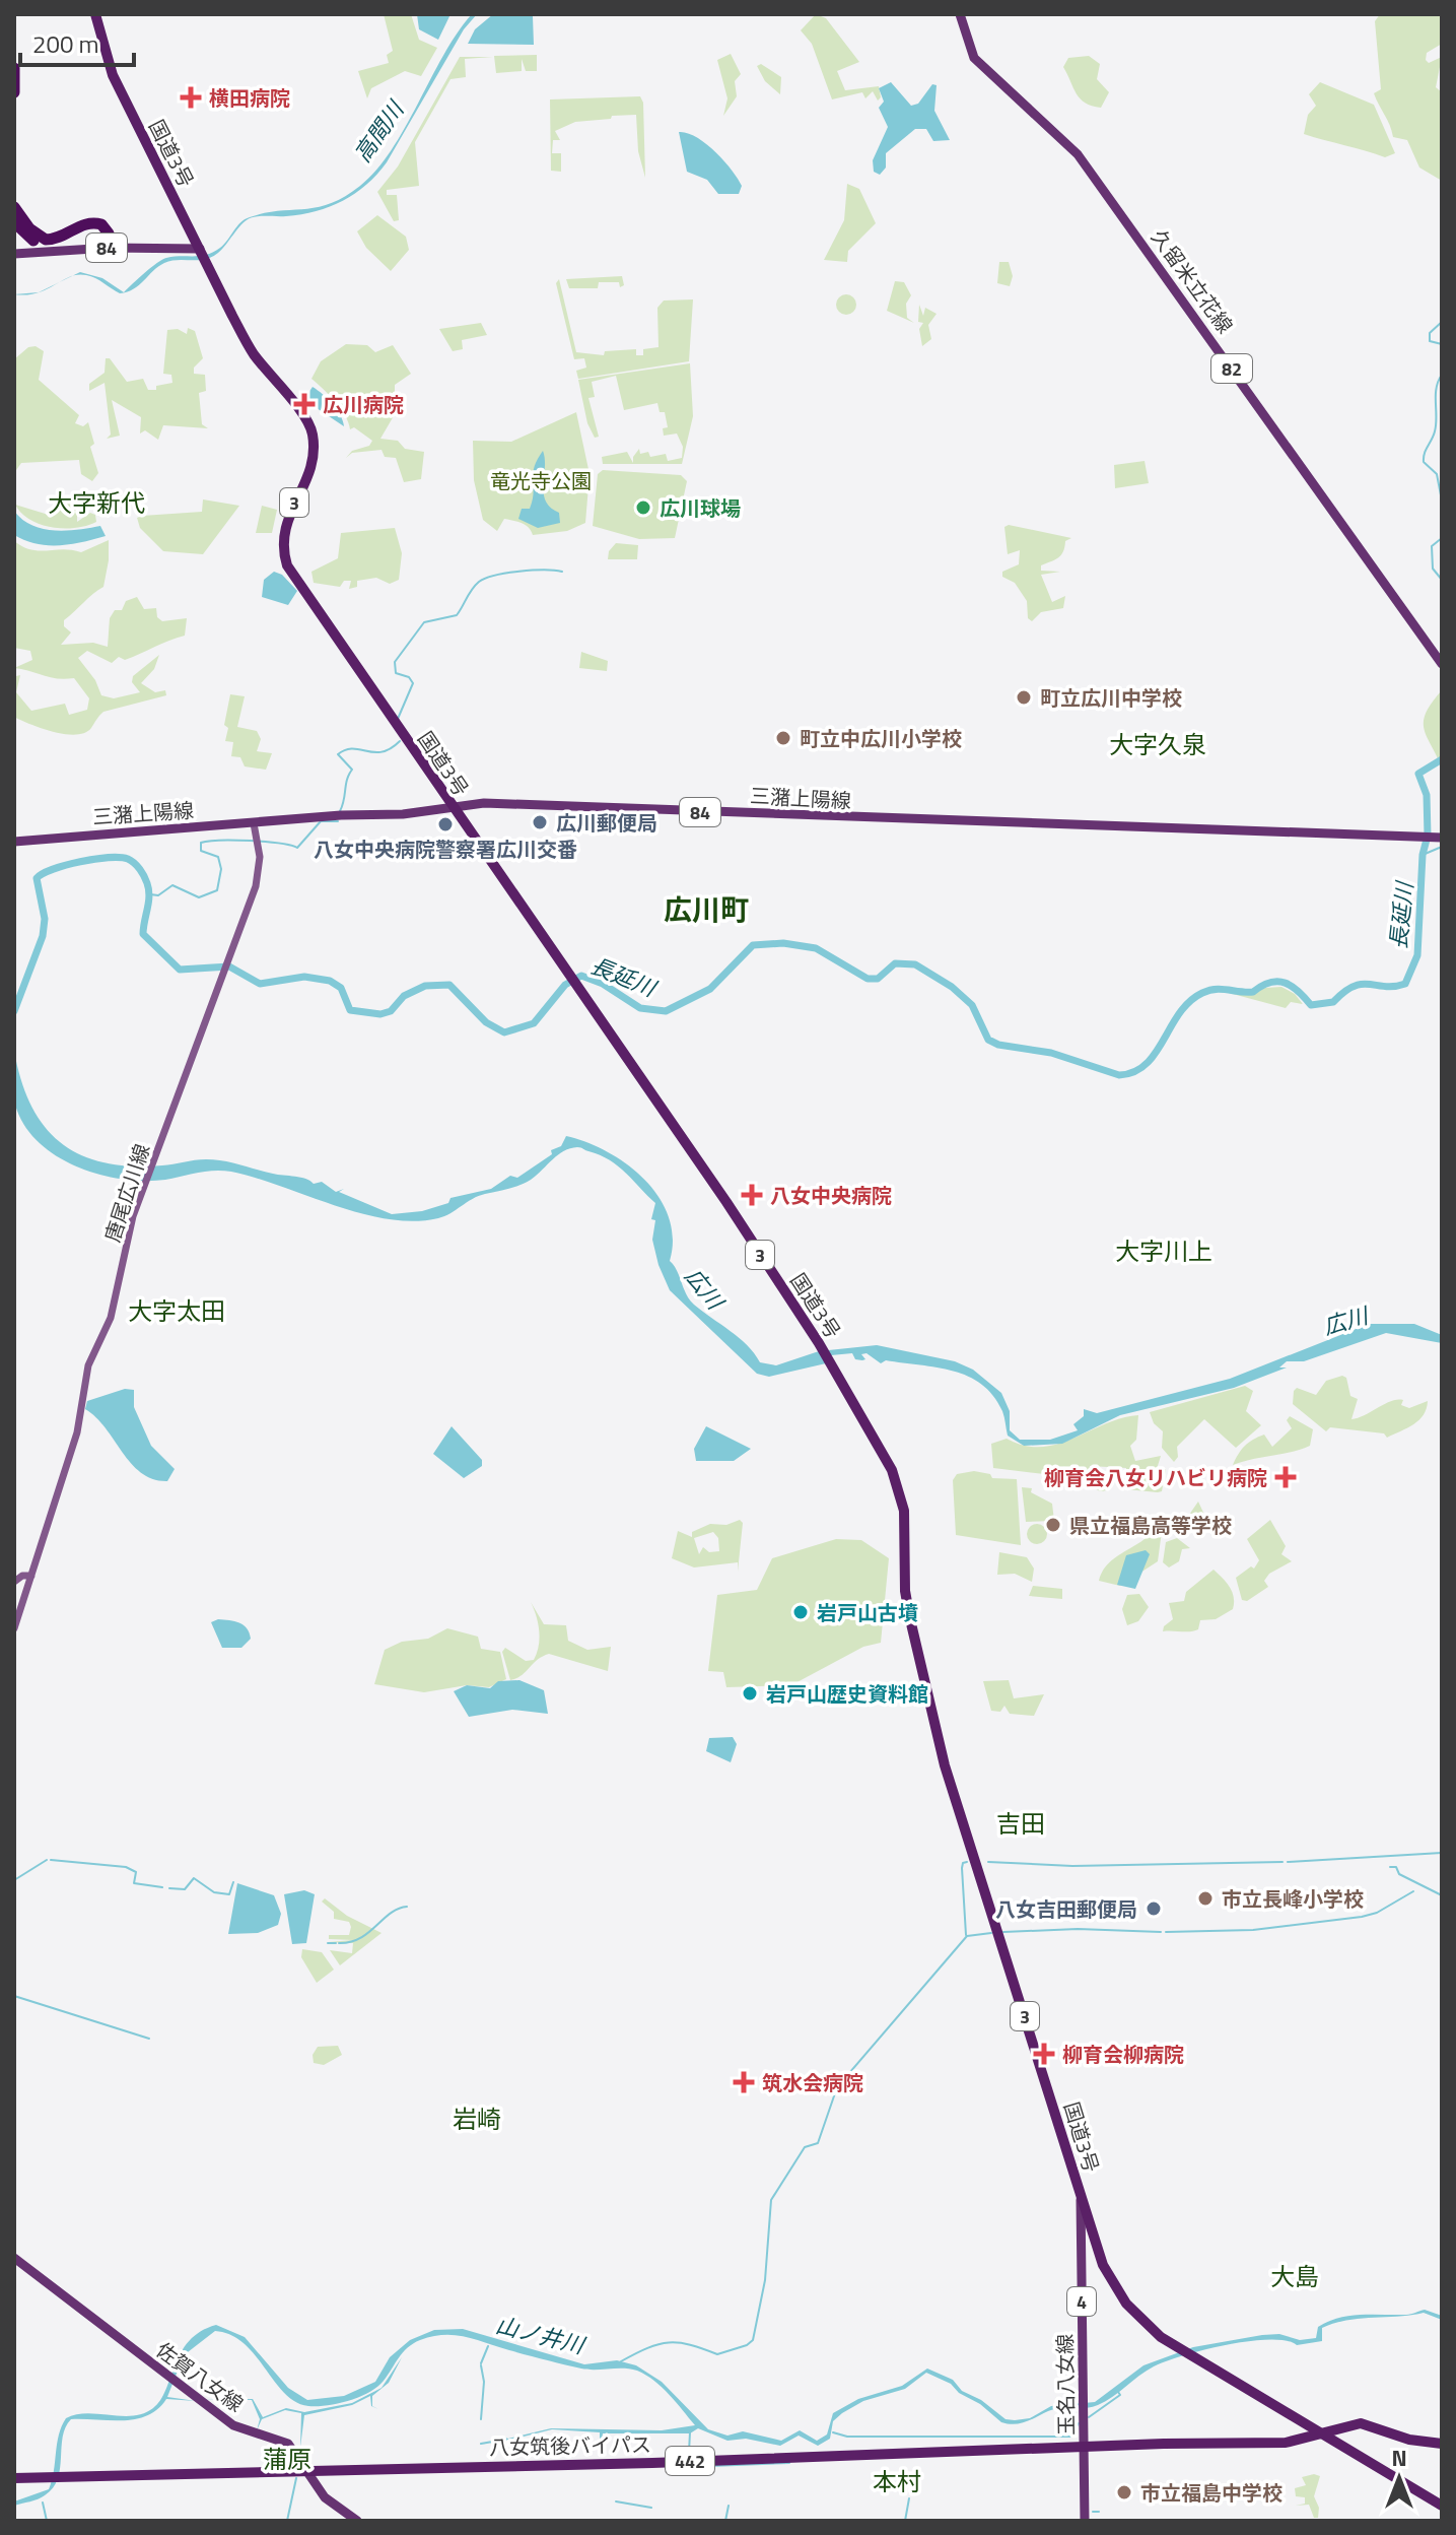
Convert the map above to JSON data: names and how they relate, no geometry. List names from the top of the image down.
{
  "streets": {
    "highway": [
      "国道3号",
      "3",
      "八女筑後バイパス",
      "442"
    ],
    "main road": [
      "84",
      "久留米立花線",
      "82",
      "三潴上陽線",
      "唐尾広川線",
      "4",
      "佐賀八女線",
      "玉名八女線"
    ]
  },
  "crossings": [
    ["国道3号", "84"],
    ["国道3号", "三潴上陽線"],
    ["国道3号", "玉名八女線"],
    ["国道3号", "八女筑後バイパス"],
    ["三潴上陽線", "唐尾広川線"],
    ["佐賀八女線", "八女筑後バイパス"],
    ["玉名八女線", "八女筑後バイパス"]
  ],
  "districts": [
    "大字新代",
    "大字久泉",
    "広川町",
    "大字川上",
    "大字太田",
    "吉田",
    "岩崎",
    "大島",
    "蒲原",
    "本村"
  ],
  "water": [
    "高間川",
    "長延川",
    "広川",
    "山ノ井川"
  ],
  "parks": ["竜光寺公園"],
  "places": {
    "health": [
      "横田病院",
      "広川病院",
      "八女中央病院",
      "柳育会八女リハビリ病院",
      "柳育会柳病院",
      "筑水会病院"
    ],
    "other": [
      "広川球場",
      "町立広川中学校",
      "町立中広川小学校",
      "広川郵便局",
      "八女中央病院警察署広川交番",
      "県立福島高等学校",
      "岩戸山古墳",
      "岩戸山歴史資料館",
      "市立長峰小学校",
      "八女吉田郵便局",
      "市立福島中学校"
    ]
  },
  "scale_bar": "200 m",
  "north": "top"
}
